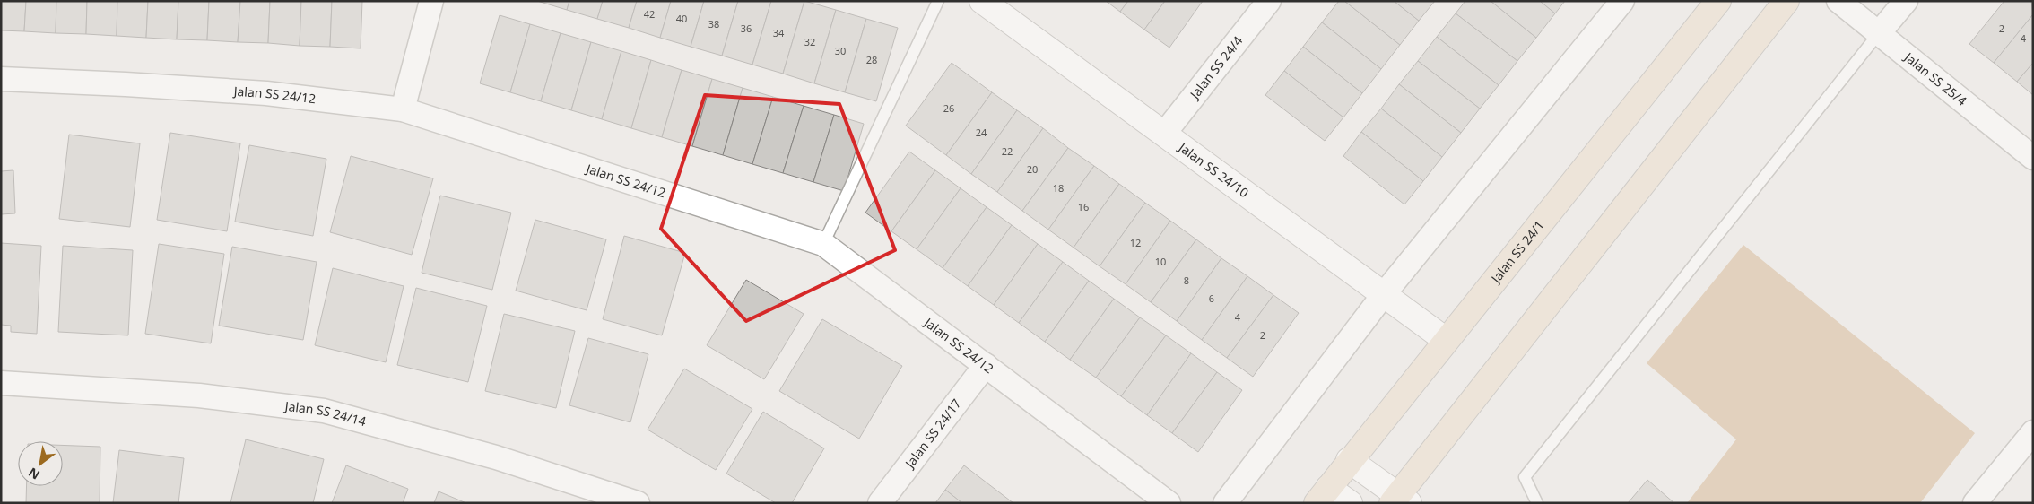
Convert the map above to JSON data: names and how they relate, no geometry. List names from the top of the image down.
{
  "streets": {
    "main road": ["Jalan SS 24/1"],
    "street": [
      "Jalan SS 24/4",
      "Jalan SS 25/4",
      "Jalan SS 24/12",
      "Jalan SS 24/10",
      "Jalan SS 24/14",
      "Jalan SS 24/17"
    ]
  },
  "crossings": [
    ["Jalan SS 24/4", "Jalan SS 24/10"],
    ["Jalan SS 24/12", "Jalan SS 24/17"],
    ["Jalan SS 24/10", "Jalan SS 24/1"]
  ],
  "house_numbers": [
    "42",
    "40",
    "38",
    "36",
    "2",
    "34",
    "4",
    "32",
    "30",
    "28",
    "26",
    "24",
    "22",
    "20",
    "18",
    "16",
    "12",
    "10",
    "8",
    "6",
    "4",
    "2"
  ],
  "north": "bottom left"
}
